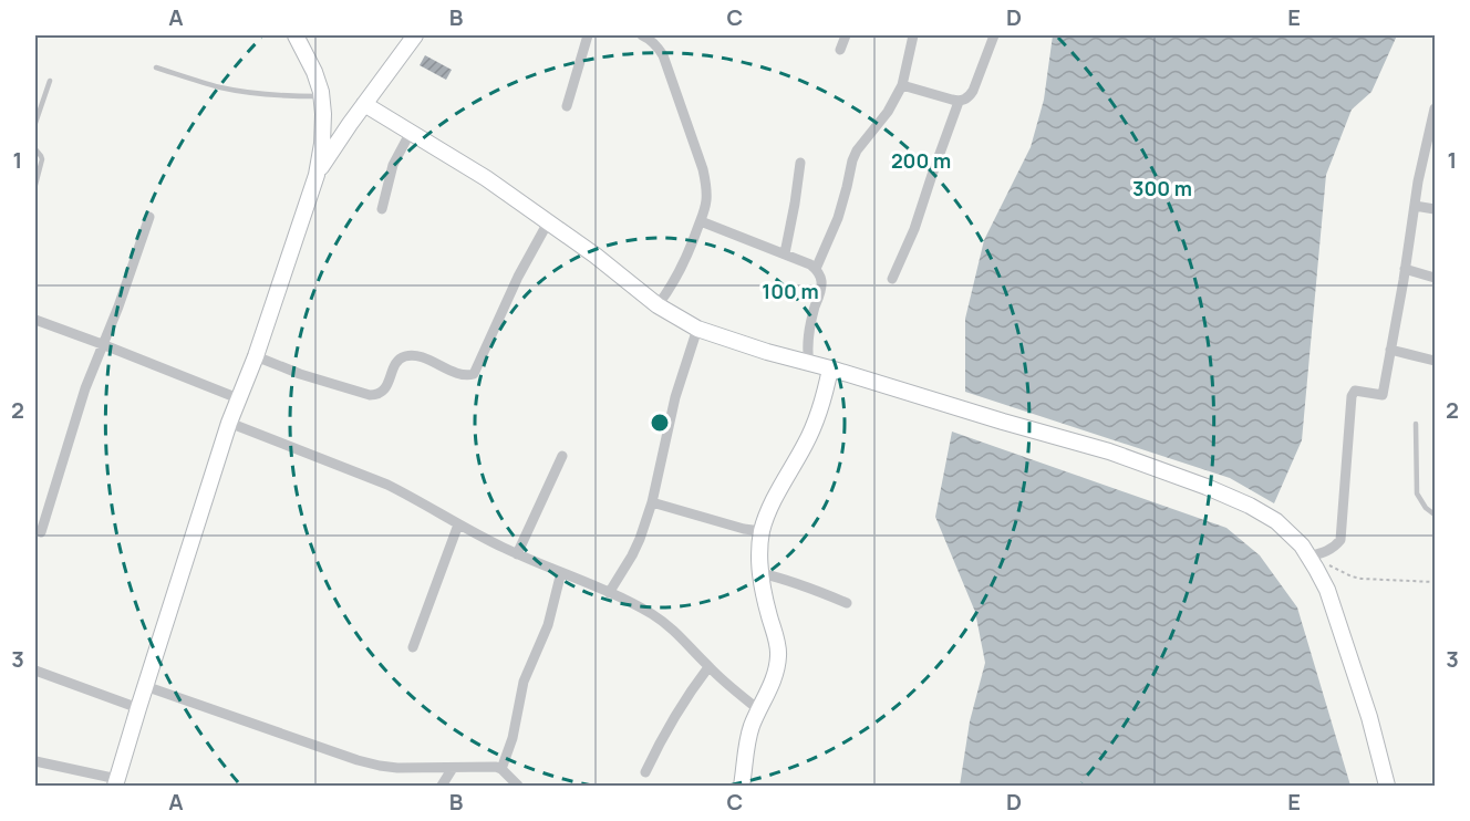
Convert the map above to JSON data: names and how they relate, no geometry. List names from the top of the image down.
{
  "grid": {
    "columns": [
      "A",
      "B",
      "C",
      "D",
      "E"
    ],
    "rows": ["1", "2", "3"]
  },
  "rings": ["200 m", "300 m", "100 m"]
}
